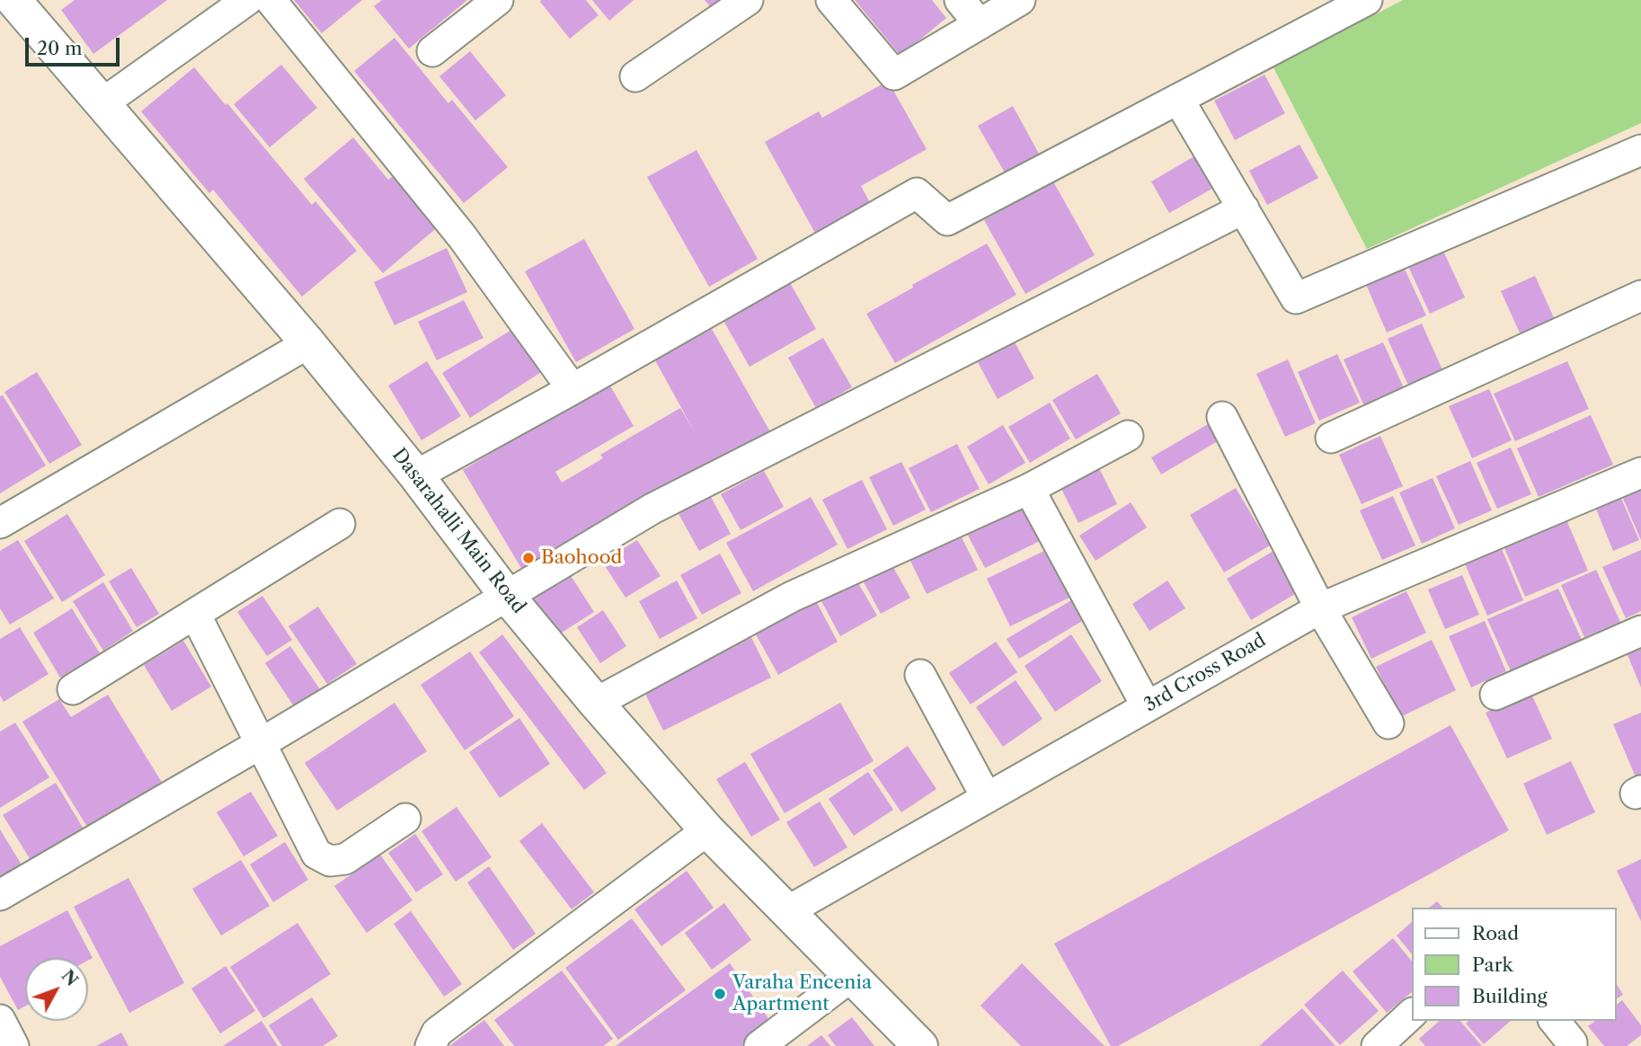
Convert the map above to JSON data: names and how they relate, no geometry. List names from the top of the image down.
{
  "streets": {
    "street": ["Dasarahalli Main Road", "3rd Cross Road"]
  },
  "crossings": [
    ["Dasarahalli Main Road", "3rd Cross Road"]
  ],
  "places": ["Baohood", "Varaha Encenia Apartment"],
  "legend": ["Road", "Park", "Building"],
  "scale_bar": "20 m",
  "north": "top right"
}
